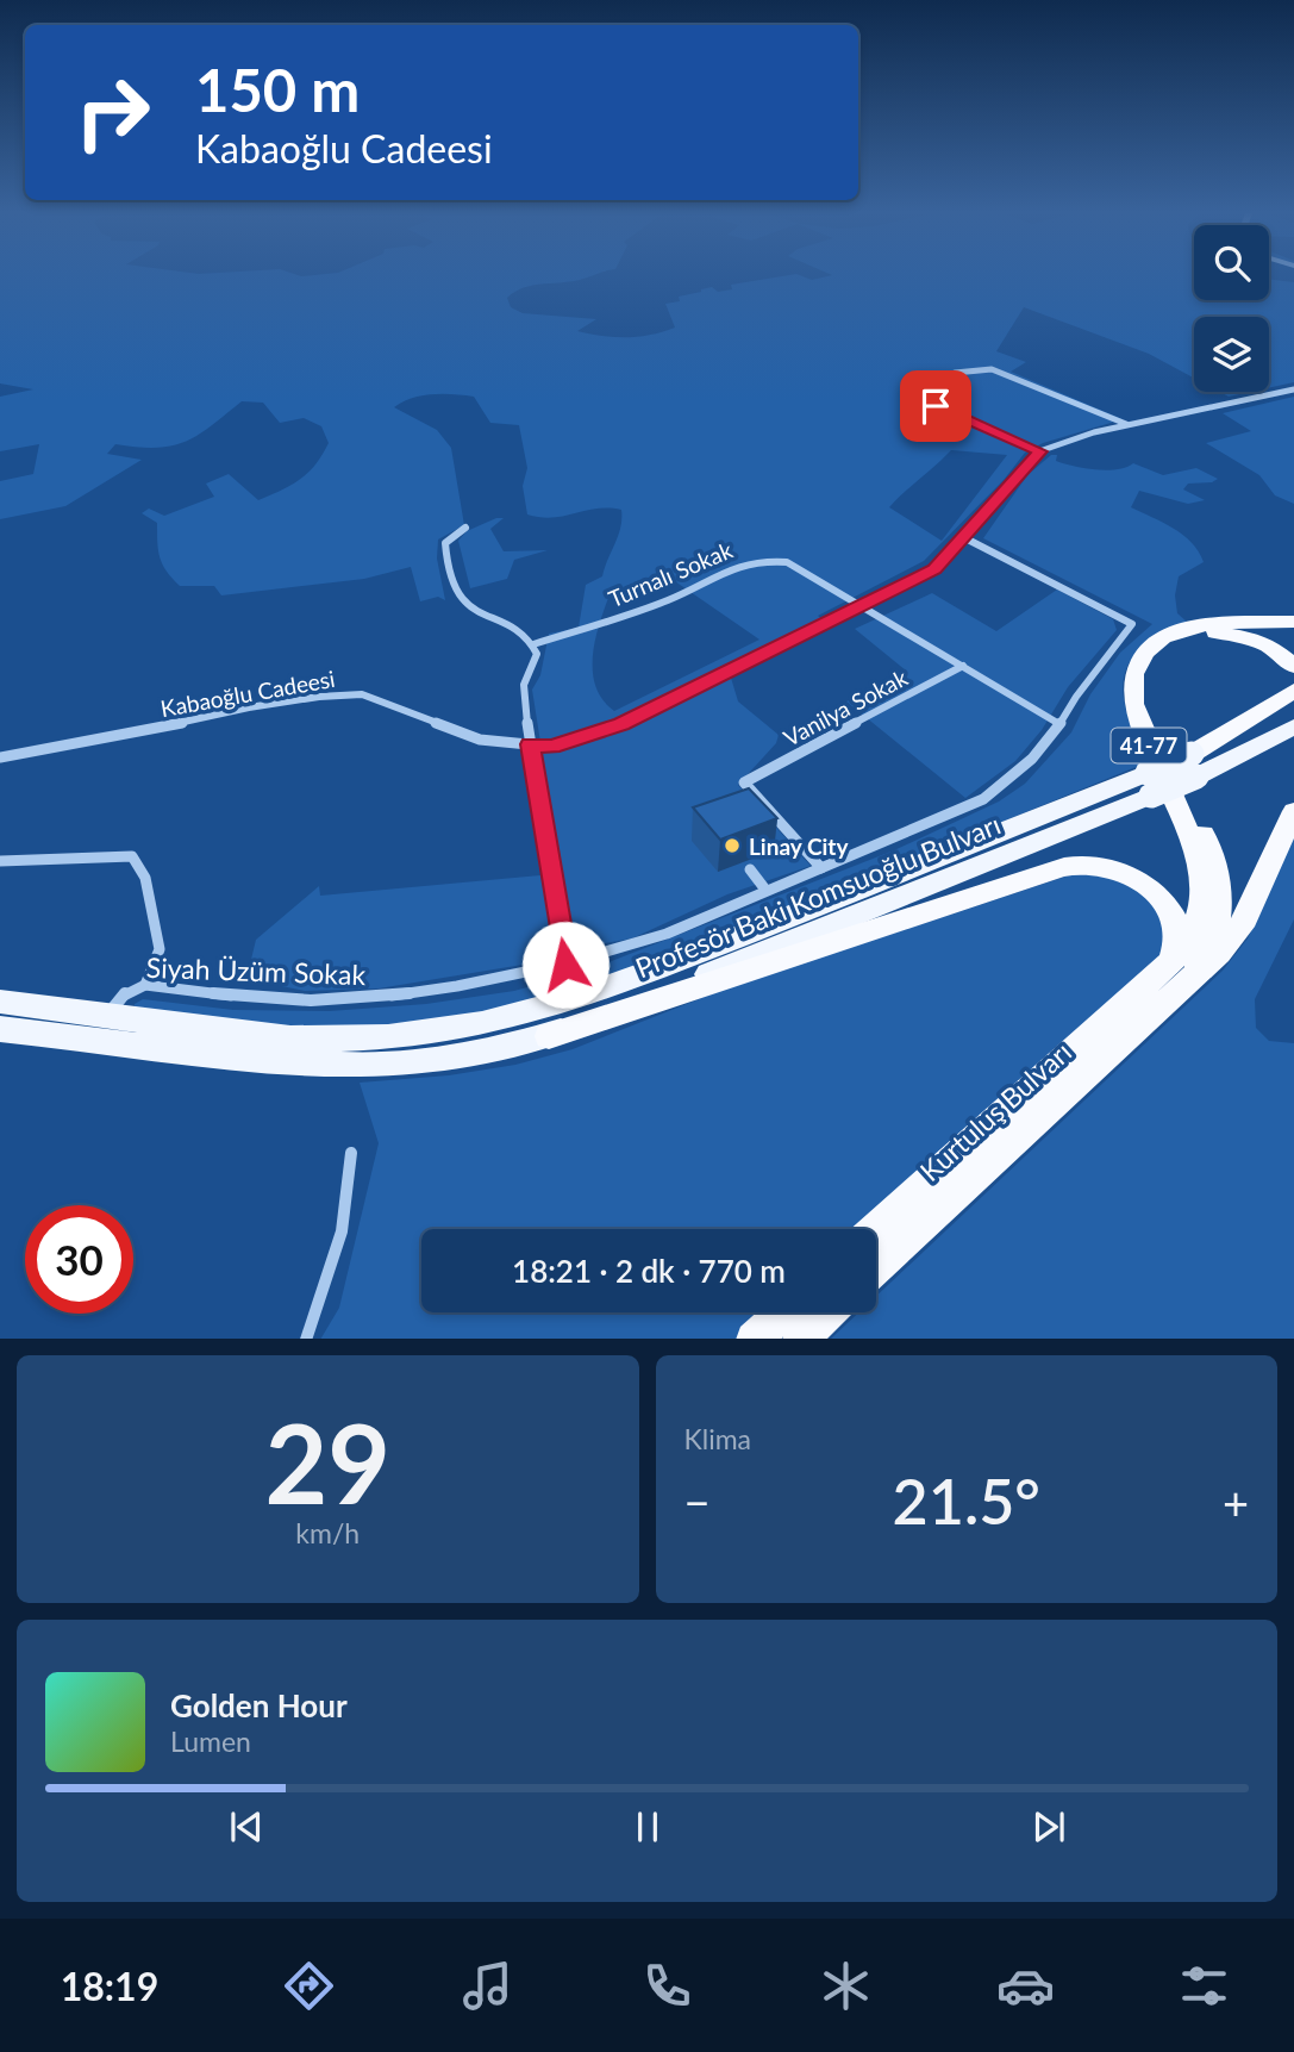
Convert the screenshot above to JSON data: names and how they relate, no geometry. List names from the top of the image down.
{
  "streets": {
    "highway": ["41-77", "Profesör Baki Komsuoğlu Bulvarı", "Kurtuluş Bulvarı"],
    "street": [
      "Turnalı Sokak",
      "Kabaoğlu Cadeesi",
      "Vanilya Sokak",
      "Siyah Üzüm Sokak"
    ]
  },
  "crossings": [
    ["Turnalı Sokak", "Kabaoğlu Cadeesi"],
    ["Turnalı Sokak", "Vanilya Sokak"],
    ["Turnalı Sokak", "Siyah Üzüm Sokak"],
    ["Kabaoğlu Cadeesi", "Siyah Üzüm Sokak"],
    ["Vanilya Sokak", "Siyah Üzüm Sokak"],
    ["41-77", "Kurtuluş Bulvarı"],
    ["Profesör Baki Komsuoğlu Bulvarı", "Siyah Üzüm Sokak"]
  ],
  "places": ["Linay City"],
  "page": {
    "turn": ["150 m", "Kabaoğlu Cadeesi"],
    "limit": "30",
    "trip": "18:21 · 2 dk · 770 m",
    "tile": [
      ["29", "km/h"],
      "Klima"
    ],
    "heat": ["−", "21.5°", "+"],
    "song": ["Golden Hour", "Lumen"],
    "tabs": "18:19"
  }
}
